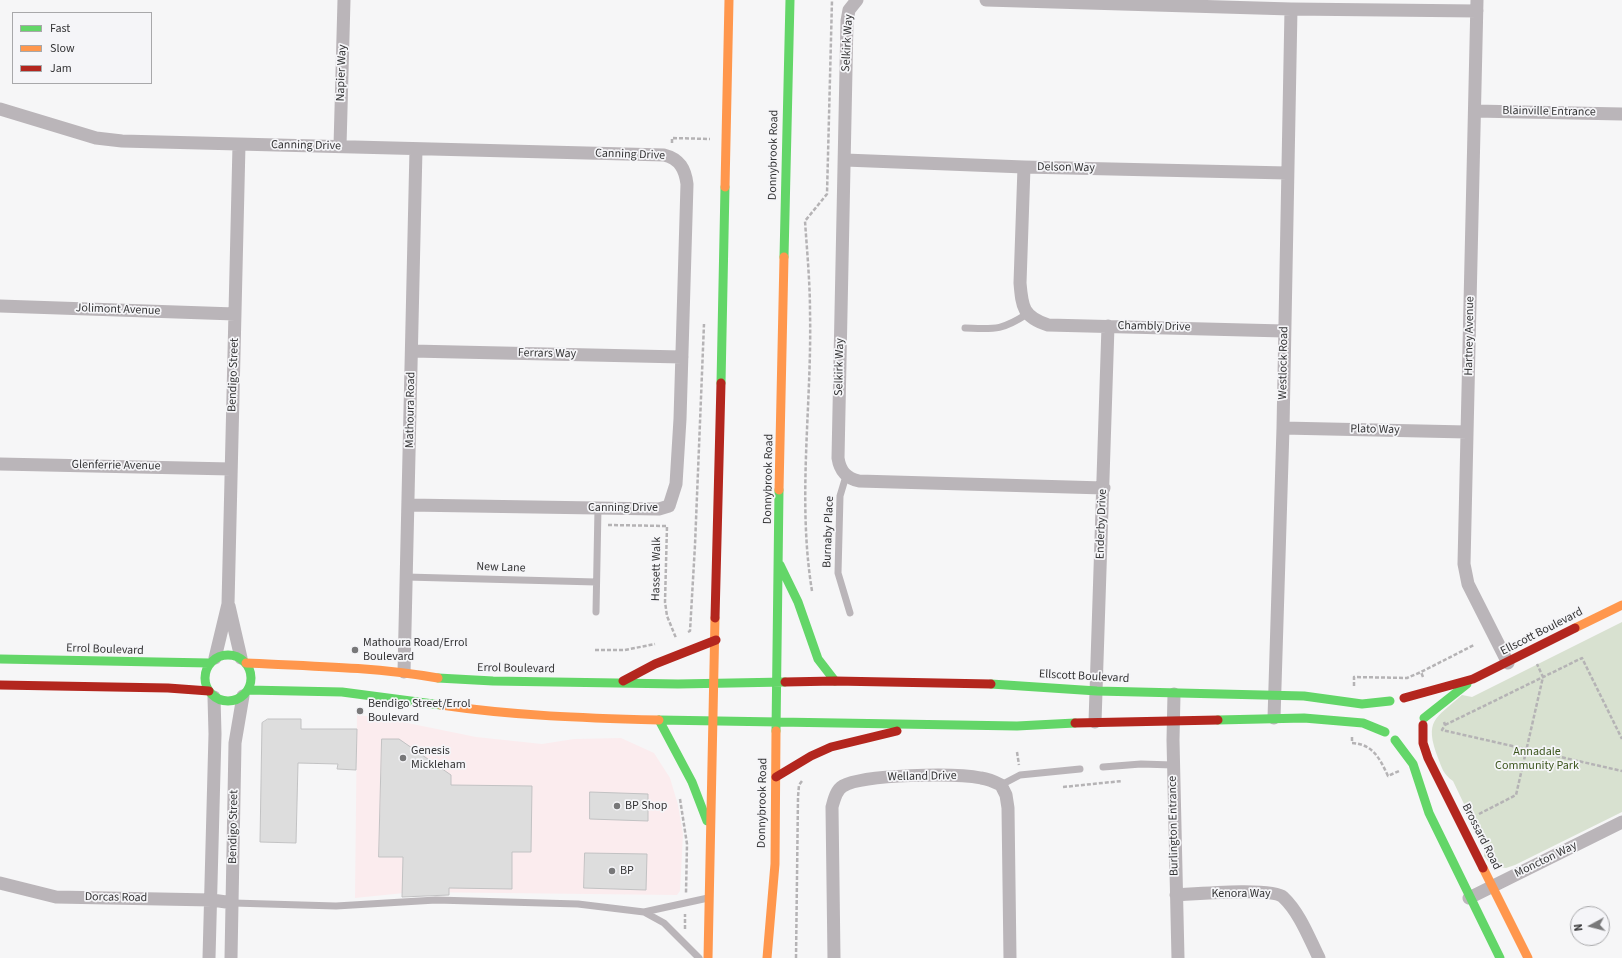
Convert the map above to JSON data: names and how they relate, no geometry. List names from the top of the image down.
{
  "streets": {
    "street": [
      "Selkirk Way",
      "Napier Way",
      "Blainville Entrance",
      "Canning Drive",
      "Donnybrook Road",
      "Delson Way",
      "Jolimont Avenue",
      "Chambly Drive",
      "Hartney Avenue",
      "Ferrars Way",
      "Westlock Road",
      "Bendigo Street",
      "Mathoura Road",
      "Plato Way",
      "Glenferrie Avenue",
      "Enderby Drive",
      "Ellscott Boulevard",
      "Errol Boulevard",
      "Welland Drive",
      "Burlington Entrance",
      "Brossard Road",
      "Moncton Way",
      "Kenora Way",
      "Dorcas Road"
    ],
    "lane": ["Burnaby Place", "New Lane"],
    "path": ["Hassett Walk"]
  },
  "crossings": [
    ["Selkirk Way", "Delson Way"],
    ["Selkirk Way", "Burnaby Place"],
    ["Napier Way", "Canning Drive"],
    ["Blainville Entrance", "Hartney Avenue"],
    ["Canning Drive", "Ferrars Way"],
    ["Canning Drive", "Bendigo Street"],
    ["Canning Drive", "Mathoura Road"],
    ["Donnybrook Road", "Ellscott Boulevard"],
    ["Donnybrook Road", "Errol Boulevard"],
    ["Delson Way", "Westlock Road"],
    ["Jolimont Avenue", "Bendigo Street"],
    ["Chambly Drive", "Westlock Road"],
    ["Chambly Drive", "Enderby Drive"],
    ["Hartney Avenue", "Plato Way"],
    ["Hartney Avenue", "Ellscott Boulevard"],
    ["Ferrars Way", "Mathoura Road"],
    ["Westlock Road", "Plato Way"],
    ["Westlock Road", "Ellscott Boulevard"],
    ["Bendigo Street", "Glenferrie Avenue"],
    ["Bendigo Street", "Errol Boulevard"],
    ["Bendigo Street", "Dorcas Road"],
    ["Mathoura Road", "New Lane"],
    ["Mathoura Road", "Errol Boulevard"],
    ["Enderby Drive", "Ellscott Boulevard"],
    ["Ellscott Boulevard", "Errol Boulevard"],
    ["Ellscott Boulevard", "Burlington Entrance"],
    ["Ellscott Boulevard", "Brossard Road"],
    ["Burlington Entrance", "Kenora Way"],
    ["Brossard Road", "Moncton Way"]
  ],
  "parks": ["Annadale Community Park"],
  "places": [
    "Mathoura Road/Errol Boulevard",
    "Bendigo Street/Errol Boulevard",
    "Genesis Mickleham",
    "BP Shop",
    "BP"
  ],
  "legend": ["Fast", "Slow", "Jam"],
  "north": "left"
}
